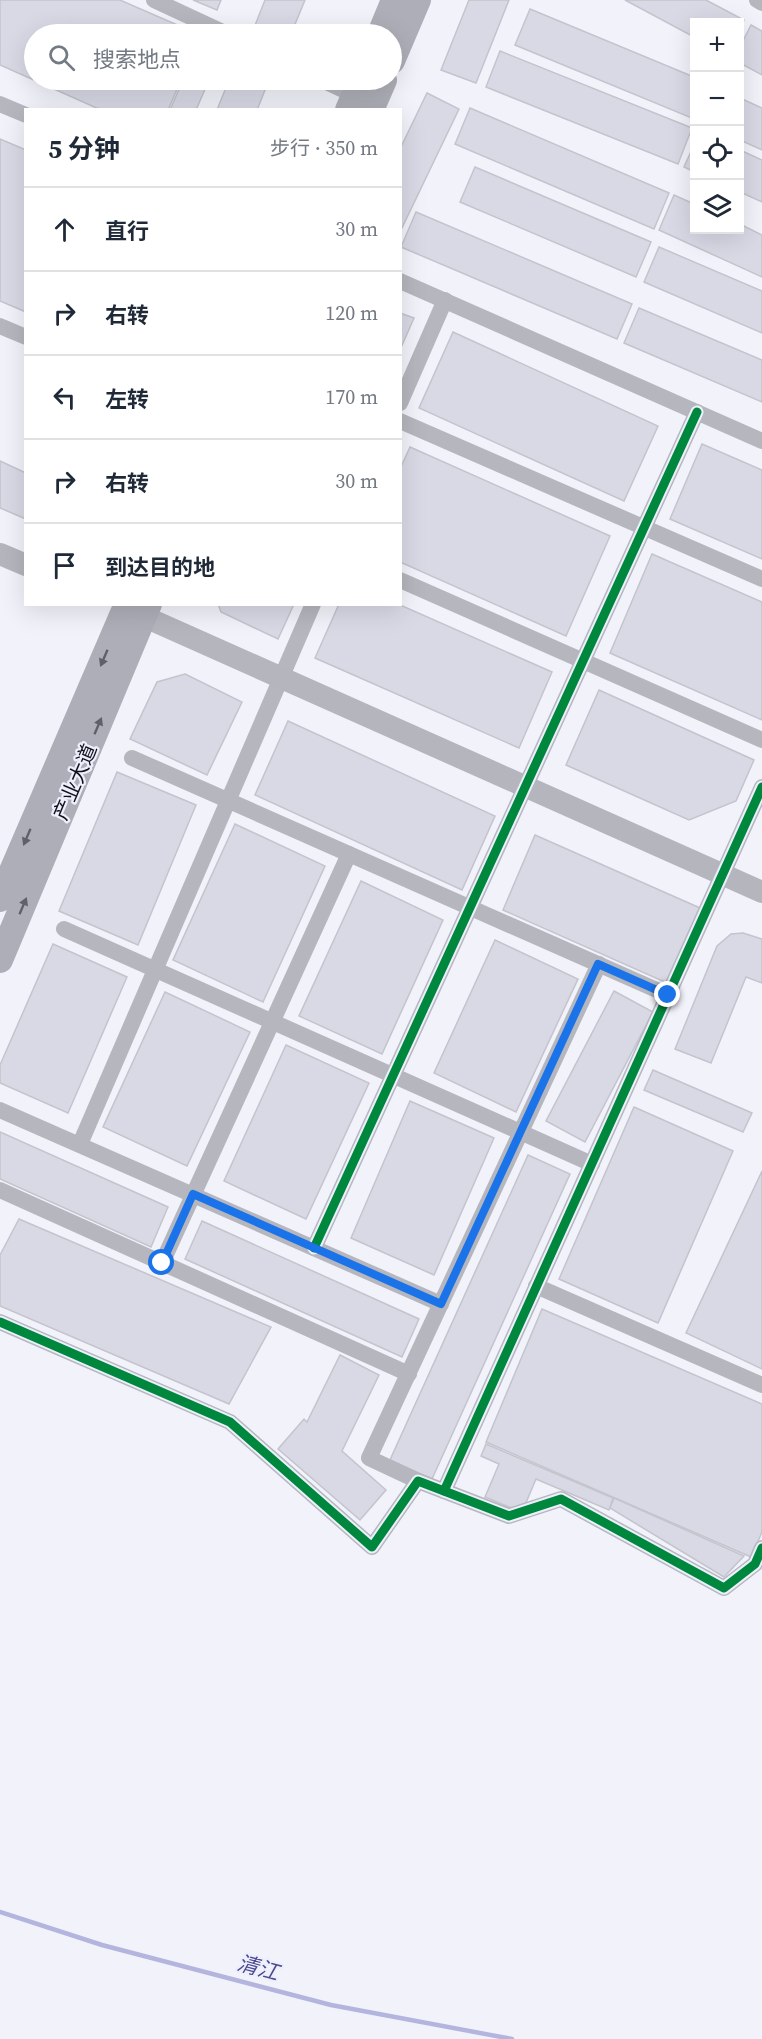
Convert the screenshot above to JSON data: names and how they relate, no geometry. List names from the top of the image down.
{
  "streets": {
    "main road": ["产业大道"]
  },
  "water": ["清江"],
  "page": {
    "map_buttons": ["+", "−"],
    "search": "搜索地点",
    "heading": ["5 分钟", "步行 · 350 m"],
    "list": [
      ["直行", "30 m"],
      ["右转", "120 m"],
      ["左转", "170 m"],
      ["右转", "30 m"],
      "到达目的地"
    ]
  }
}
